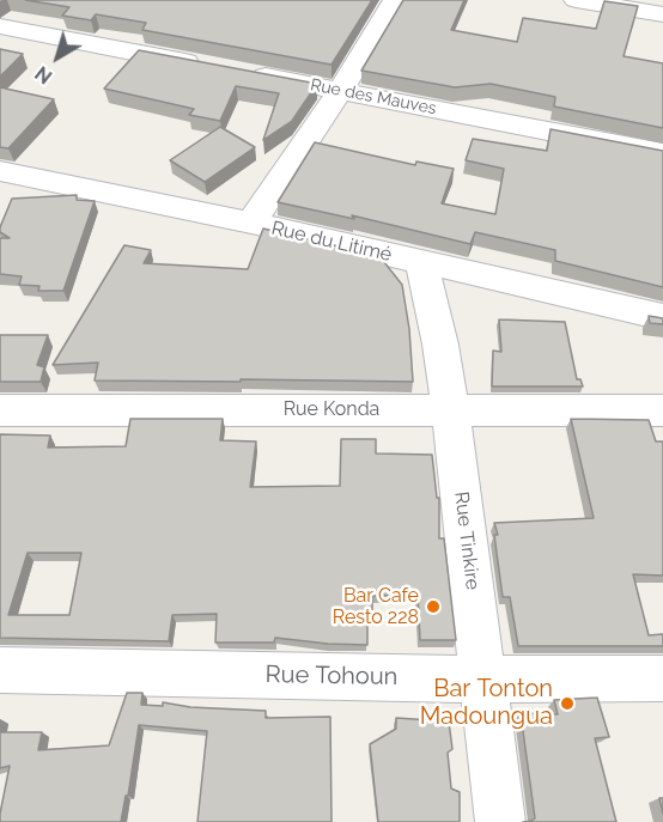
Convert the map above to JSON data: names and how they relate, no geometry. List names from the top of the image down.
{
  "streets": {
    "street": [
      "Rue des Mauves",
      "Rue du Litimé",
      "Rue Konda",
      "Rue Tinkire",
      "Rue Tohoun"
    ]
  },
  "crossings": [
    ["Rue du Litimé", "Rue Tinkire"],
    ["Rue Konda", "Rue Tinkire"],
    ["Rue Tinkire", "Rue Tohoun"]
  ],
  "places": ["Bar Cafe Resto 228", "Bar Tonton Madoungua"],
  "north": "bottom left"
}
